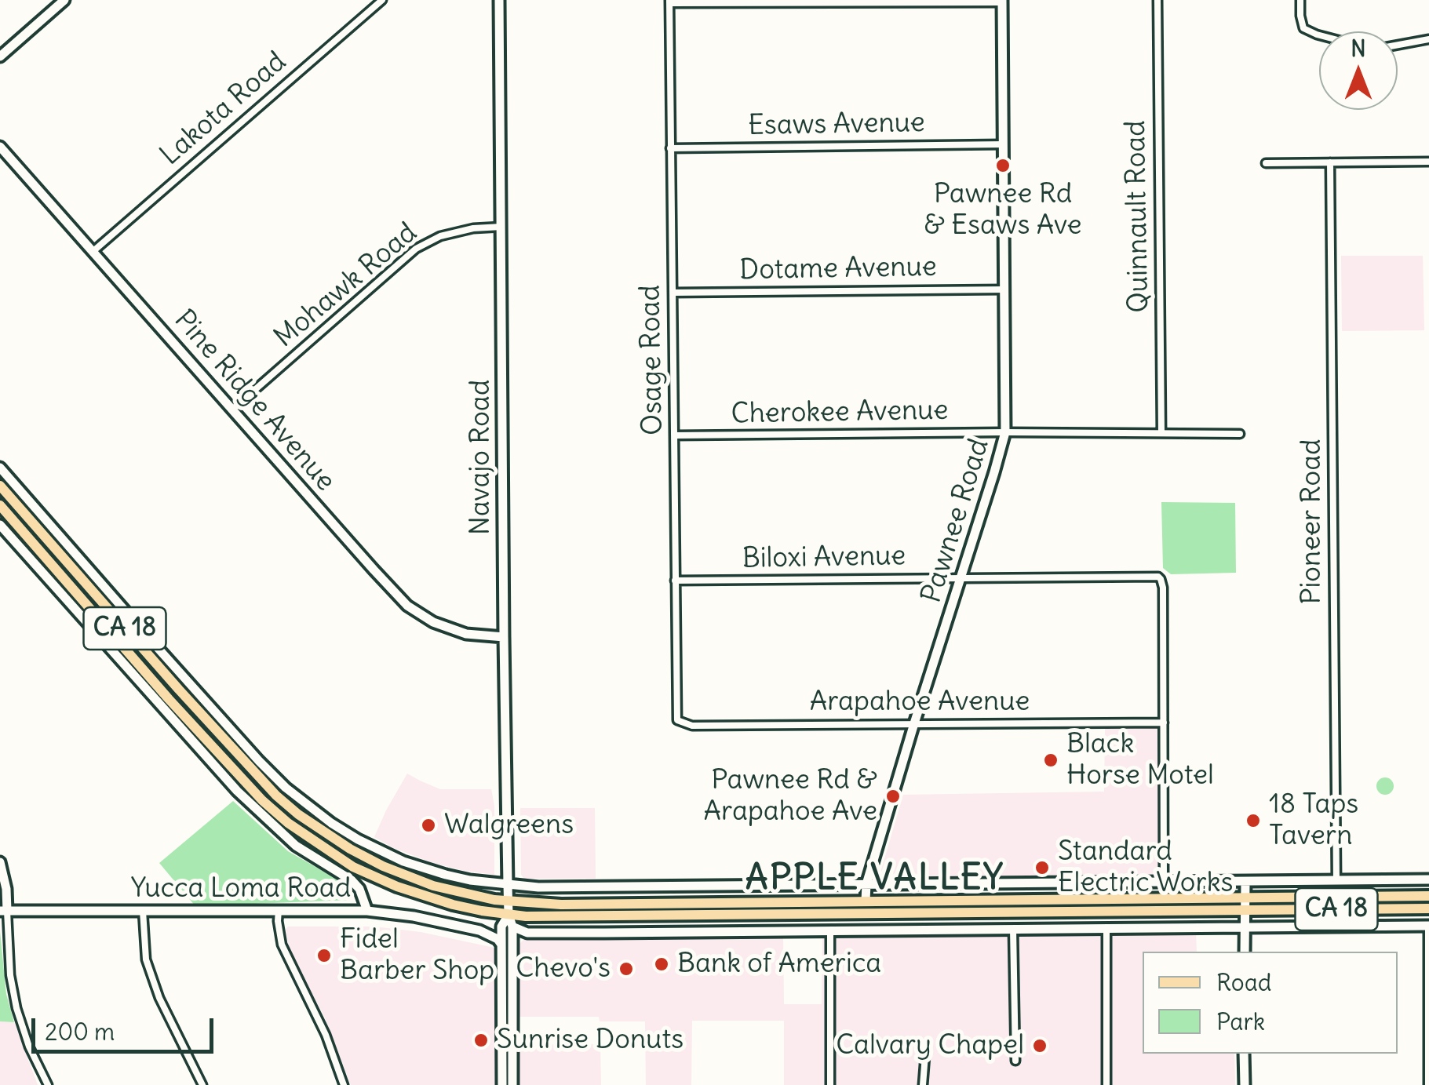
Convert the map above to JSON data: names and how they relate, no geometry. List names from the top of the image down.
{
  "streets": {
    "main road": ["CA 18"],
    "street": [
      "Lakota Road",
      "Esaws Avenue",
      "Quinnault Road",
      "Dotame Avenue",
      "Mohawk Road",
      "Osage Road",
      "Pine Ridge Avenue",
      "Cherokee Avenue",
      "Navajo Road",
      "Pawnee Road",
      "Pioneer Road",
      "Biloxi Avenue",
      "Arapahoe Avenue",
      "Yucca Loma Road"
    ]
  },
  "crossings": [
    ["Lakota Road", "Pine Ridge Avenue"],
    ["Esaws Avenue", "Osage Road"],
    ["Esaws Avenue", "Pawnee Road"],
    ["Quinnault Road", "Cherokee Avenue"],
    ["Dotame Avenue", "Osage Road"],
    ["Dotame Avenue", "Pawnee Road"],
    ["Mohawk Road", "Pine Ridge Avenue"],
    ["Mohawk Road", "Navajo Road"],
    ["Osage Road", "Cherokee Avenue"],
    ["Osage Road", "Biloxi Avenue"],
    ["Osage Road", "Arapahoe Avenue"],
    ["Pine Ridge Avenue", "Navajo Road"],
    ["Cherokee Avenue", "Pawnee Road"],
    ["Navajo Road", "CA 18"],
    ["Pawnee Road", "Biloxi Avenue"],
    ["Pawnee Road", "CA 18"],
    ["Pawnee Road", "Arapahoe Avenue"],
    ["Biloxi Avenue", "Arapahoe Avenue"]
  ],
  "districts": ["APPLE VALLEY"],
  "places": [
    "Pawnee Rd & Esaws Ave",
    "Black Horse Motel",
    "Pawnee Rd & Arapahoe Ave",
    "18 Taps Tavern",
    "Walgreens",
    "Standard Electric Works",
    "Fidel Barber Shop",
    "Bank of America",
    "Chevo's",
    "Sunrise Donuts",
    "Calvary Chapel"
  ],
  "legend": ["Road", "Park"],
  "scale_bar": "200 m",
  "north": "top"
}
